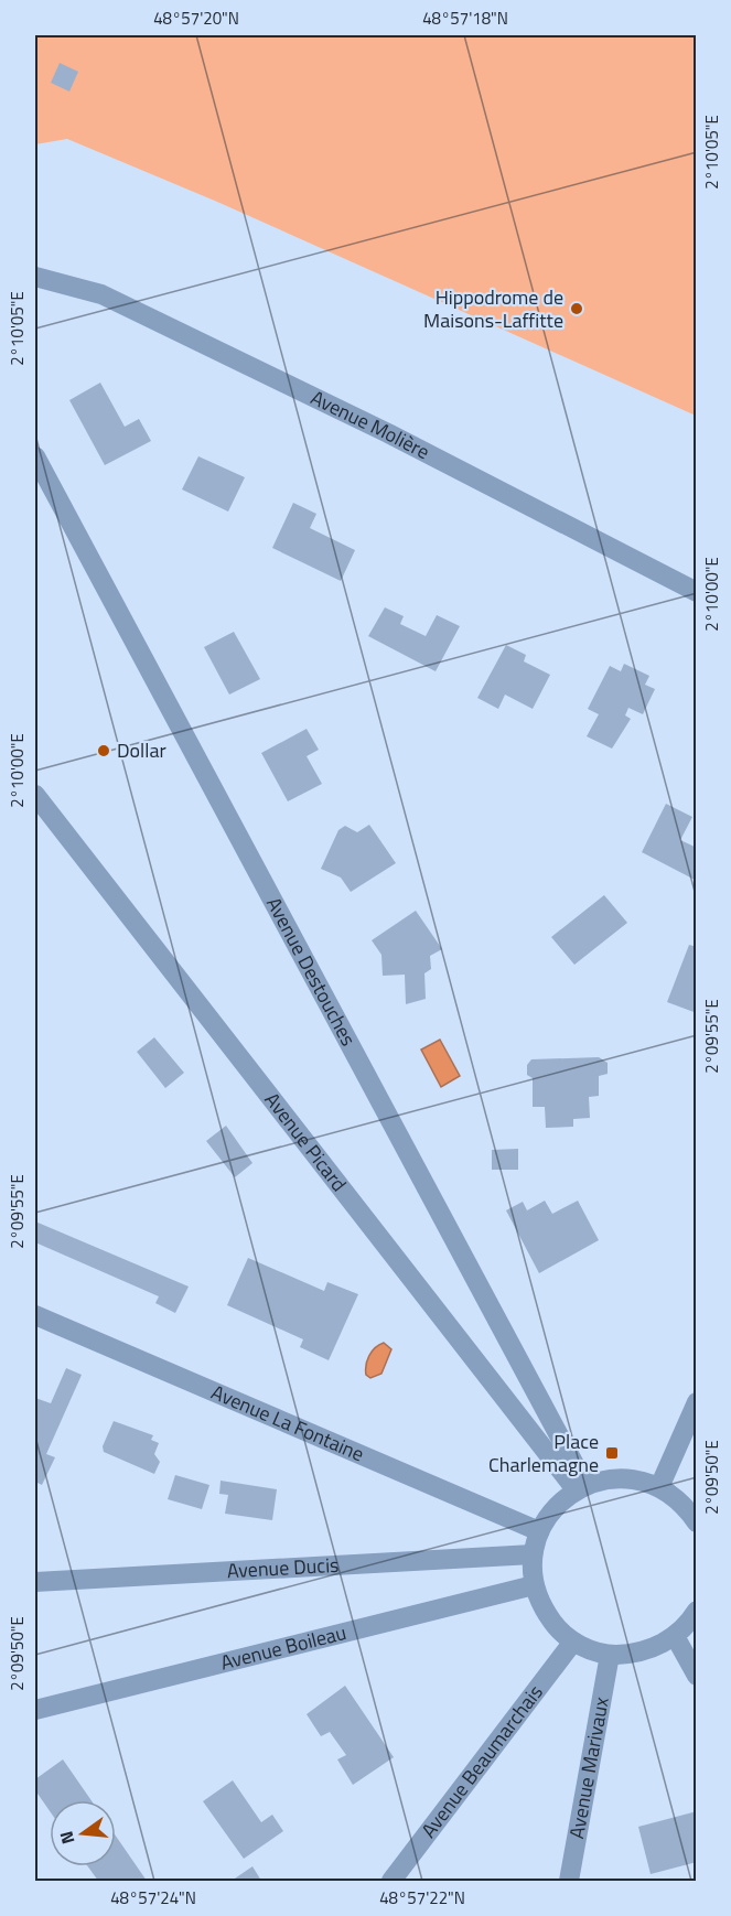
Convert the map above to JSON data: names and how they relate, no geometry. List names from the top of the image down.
{
  "streets": {
    "street": [
      "Avenue Molière",
      "Avenue Destouches",
      "Avenue Picard",
      "Avenue La Fontaine",
      "Avenue Ducis",
      "Avenue Boileau",
      "Avenue Beaumarchais",
      "Avenue Marivaux"
    ]
  },
  "crossings": [
    ["Avenue Destouches", "Avenue Picard"]
  ],
  "places": {
    "other": ["Hippodrome de Maisons-Laffitte", "Dollar"],
    "transit": ["Place Charlemagne"]
  },
  "north": "left",
  "coordinates": [
    "48°57'20\"N",
    "48°57'18\"N",
    "2°10'05\"E",
    "2°10'00\"E",
    "2°09'55\"E",
    "2°09'50\"E",
    "48°57'24\"N",
    "48°57'22\"N"
  ]
}
